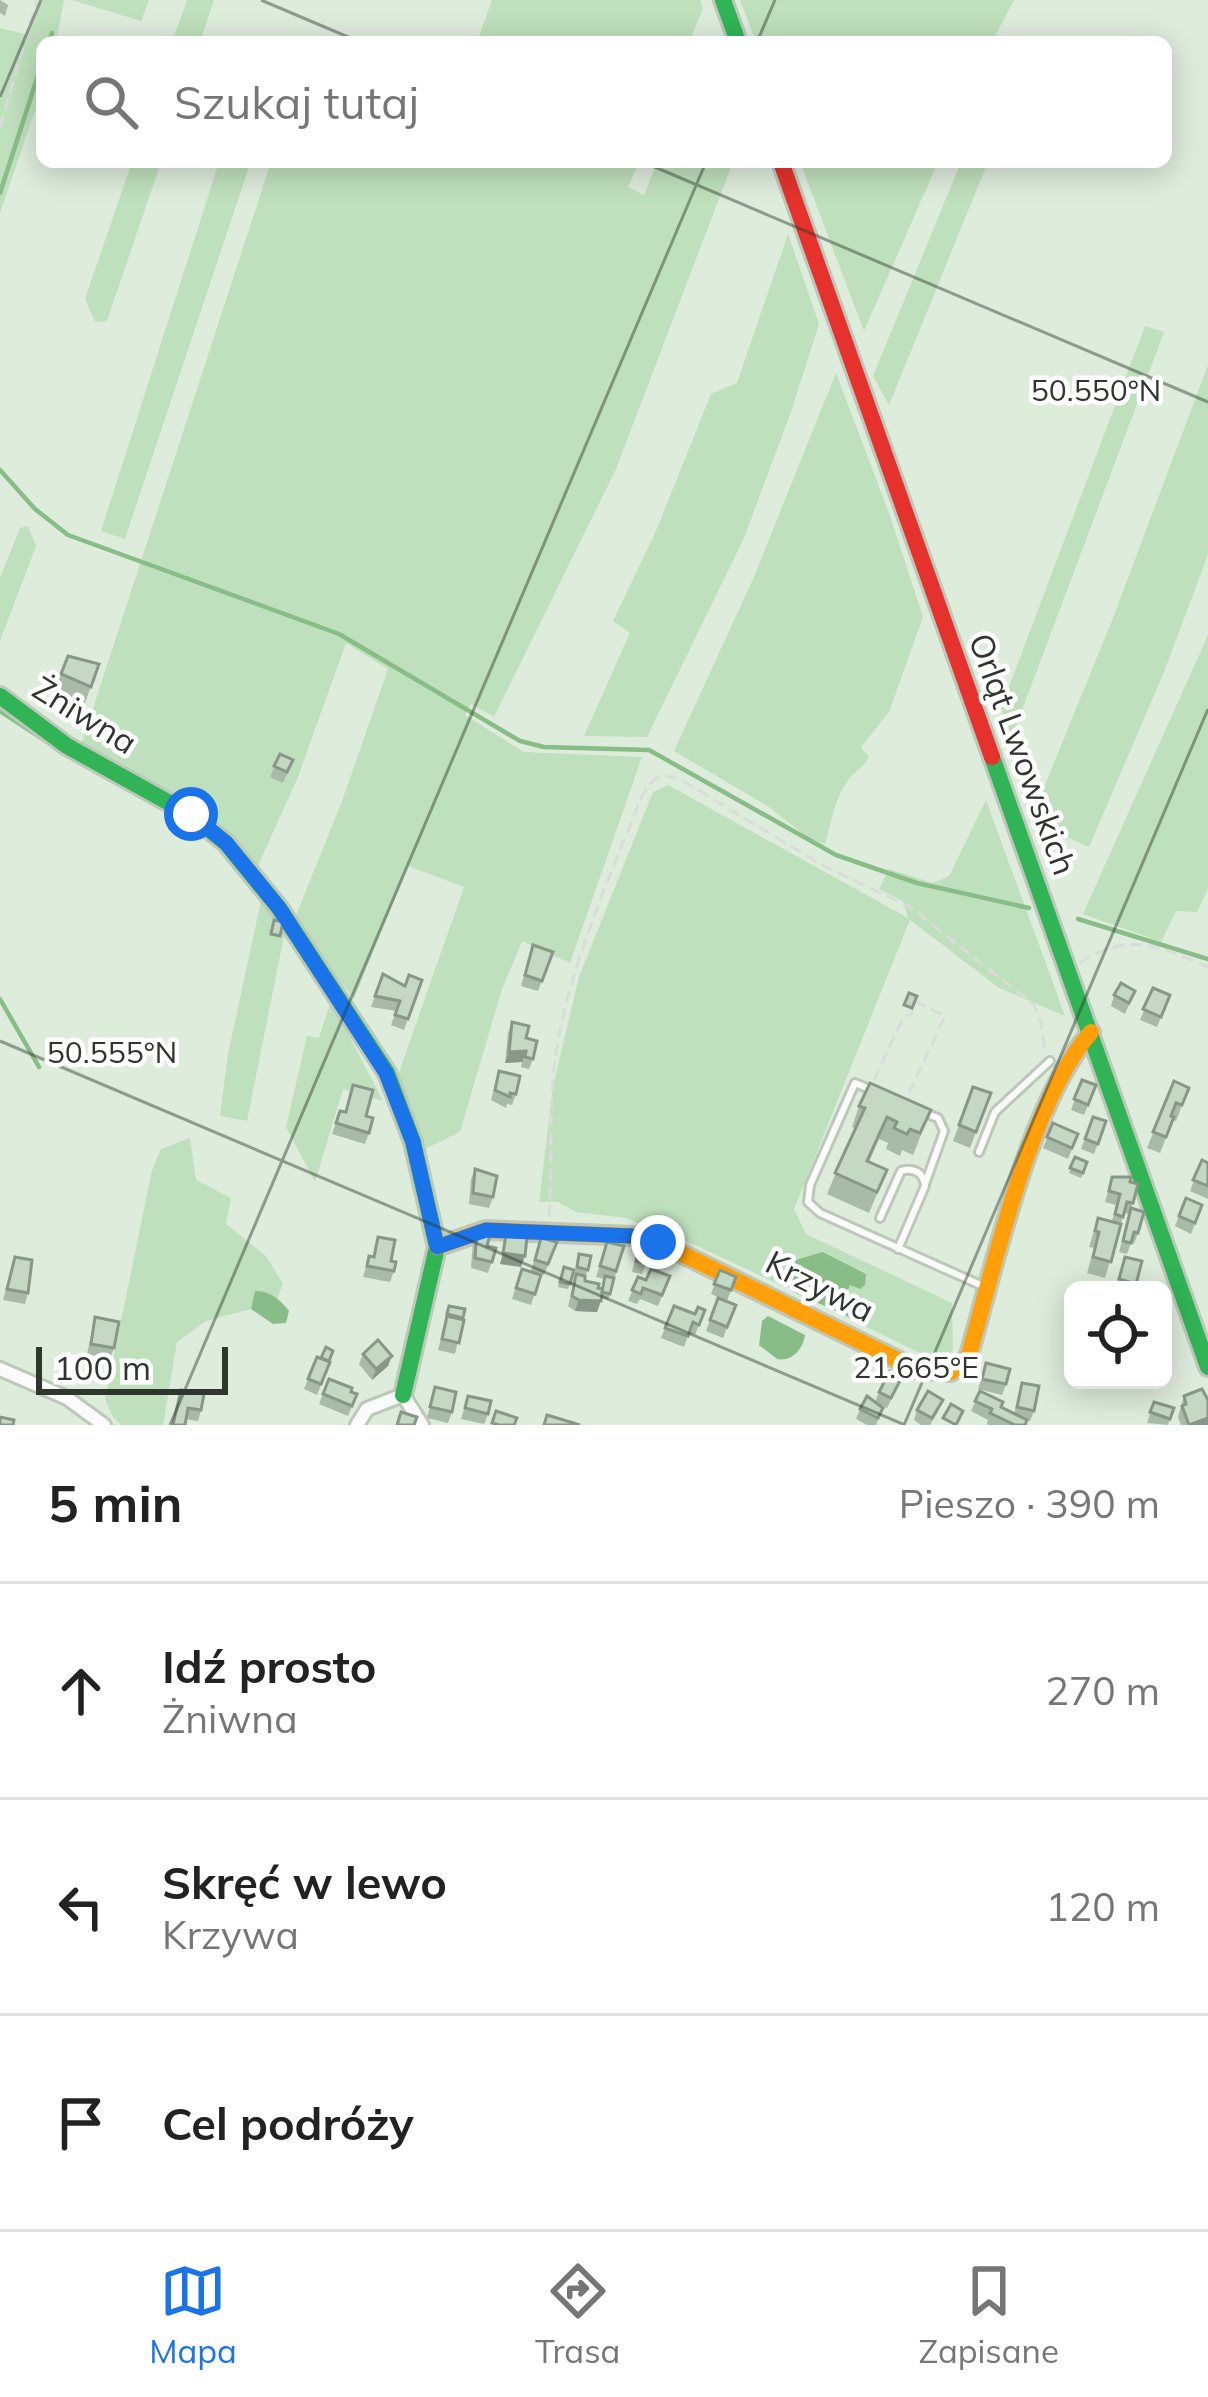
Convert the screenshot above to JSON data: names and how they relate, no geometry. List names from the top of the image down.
{
  "streets": {
    "street": ["Żniwna", "Orląt Lwowskich", "Krzywa"]
  },
  "crossings": [
    ["Żniwna", "Krzywa"],
    ["Orląt Lwowskich", "Krzywa"]
  ],
  "scale_bar": "100 m",
  "page": {
    "search": "Szukaj tutaj",
    "scale": "100 m",
    "heading": ["5 min", "Pieszo · 390 m"],
    "list": [
      ["Idź prosto", "Żniwna", "270 m"],
      ["Skręć w lewo", "Krzywa", "120 m"],
      "Cel podróży"
    ],
    "nav": ["Mapa", "Trasa", "Zapisane"]
  },
  "coordinates": ["50.550°N", "50.555°N", "21.665°E"]
}
